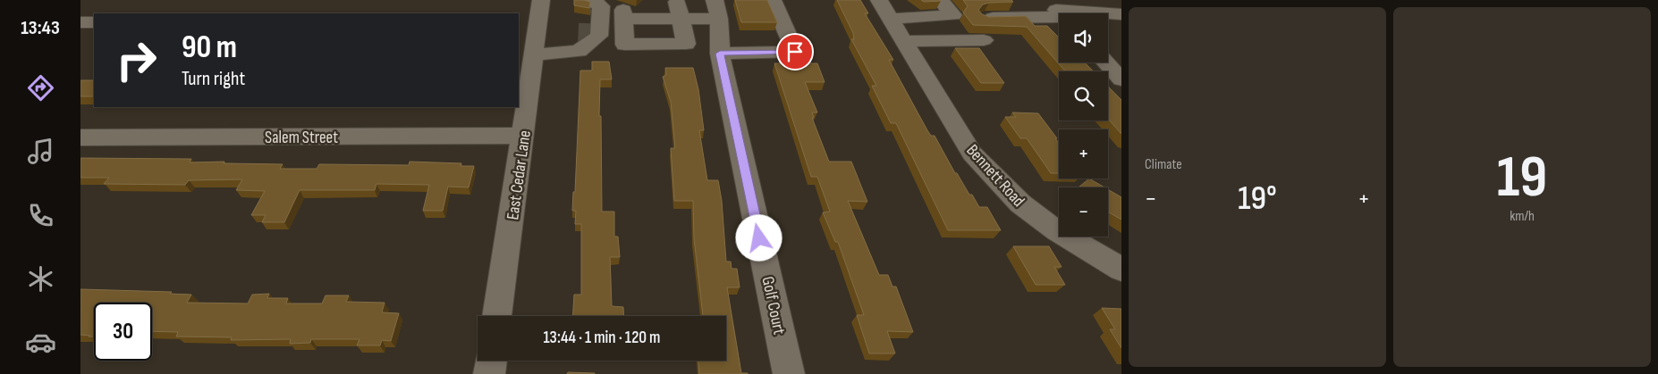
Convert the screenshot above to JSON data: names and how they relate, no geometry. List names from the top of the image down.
{
  "streets": {
    "street": [
      "Salem Street",
      "East Cedar Lane",
      "Bennett Road",
      "Golf Court"
    ]
  },
  "crossings": [
    ["Salem Street", "East Cedar Lane"]
  ],
  "page": {
    "tabs": "13:43",
    "tile": [
      "Climate",
      ["19", "km/h"]
    ],
    "map_buttons": ["+", "−"],
    "turn": ["90 m", "Turn right"],
    "heat": ["−", "19°", "+"],
    "limit": "30",
    "trip": "13:44 · 1 min · 120 m"
  }
}
